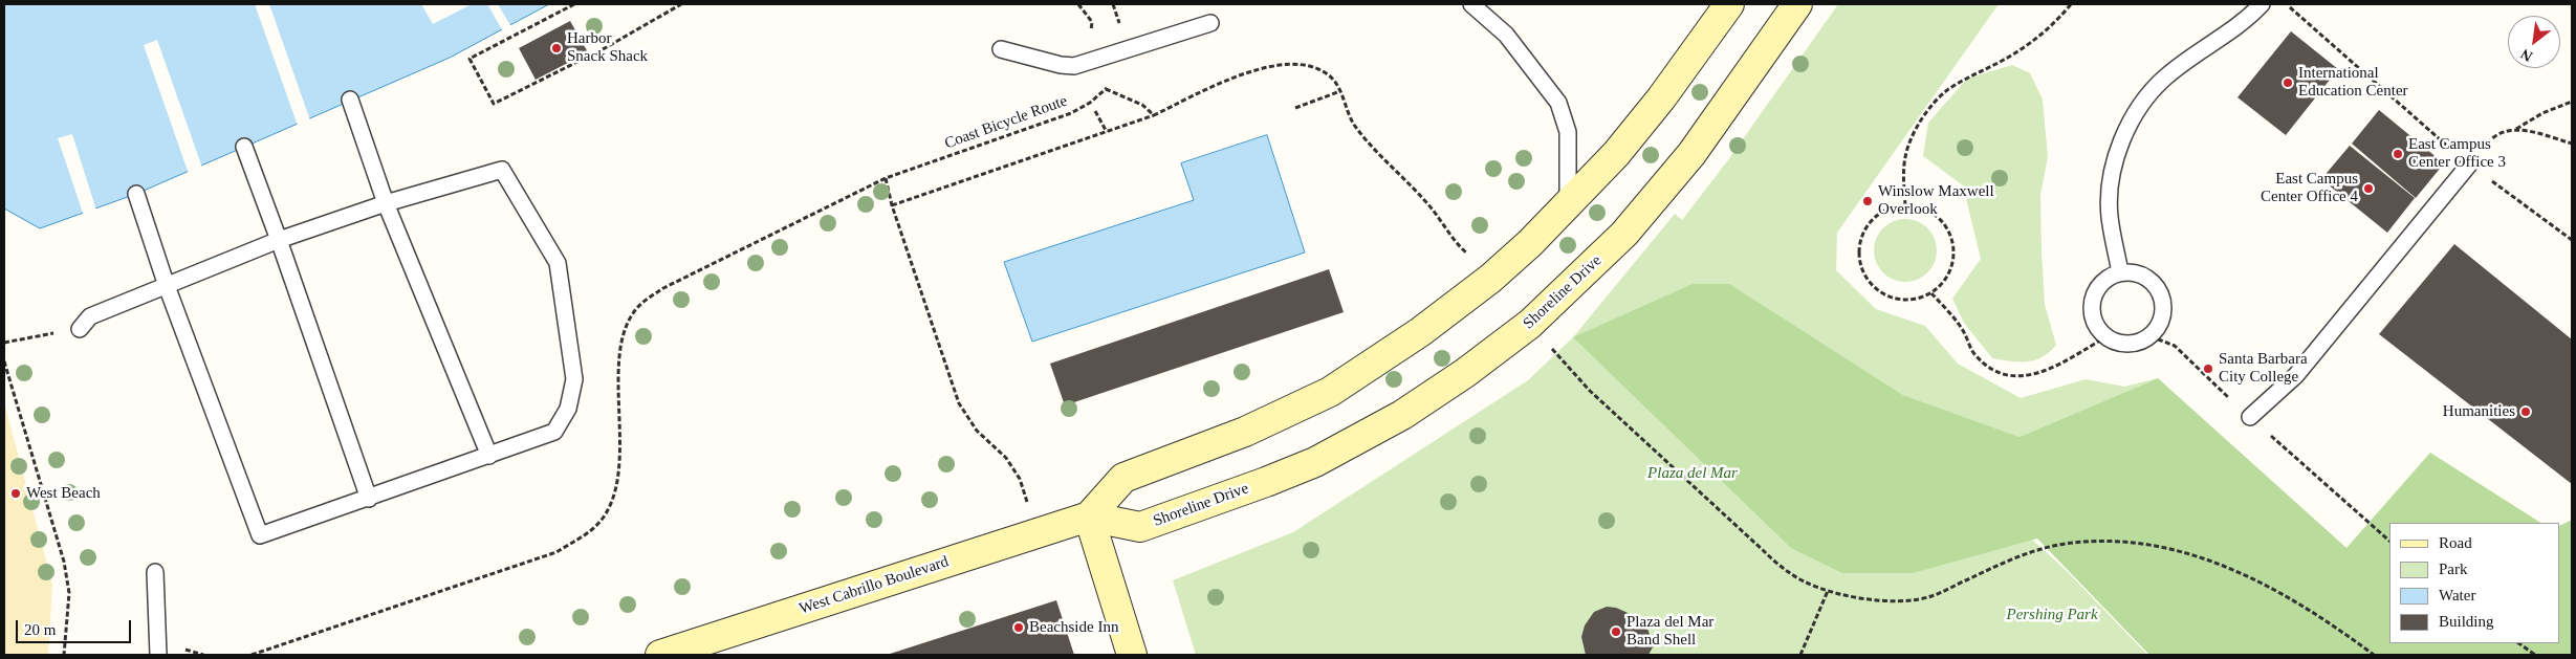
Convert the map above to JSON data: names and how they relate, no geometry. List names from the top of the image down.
{
  "streets": {
    "main road": ["Shoreline Drive", "West Cabrillo Boulevard"],
    "path": ["Coast Bicycle Route"]
  },
  "crossings": [
    ["Shoreline Drive", "West Cabrillo Boulevard"]
  ],
  "parks": ["Plaza del Mar", "Pershing Park"],
  "places": [
    "Harbor Snack Shack",
    "International Education Center",
    "East Campus Center Office 3",
    "East Campus Center Office 4",
    "Winslow Maxwell Overlook",
    "Santa Barbara City College",
    "Humanities",
    "West Beach",
    "Beachside Inn",
    "Plaza del Mar Band Shell"
  ],
  "legend": [
    "Road",
    "Park",
    "Water",
    "Building"
  ],
  "scale_bar": "20 m",
  "north": "bottom left"
}
